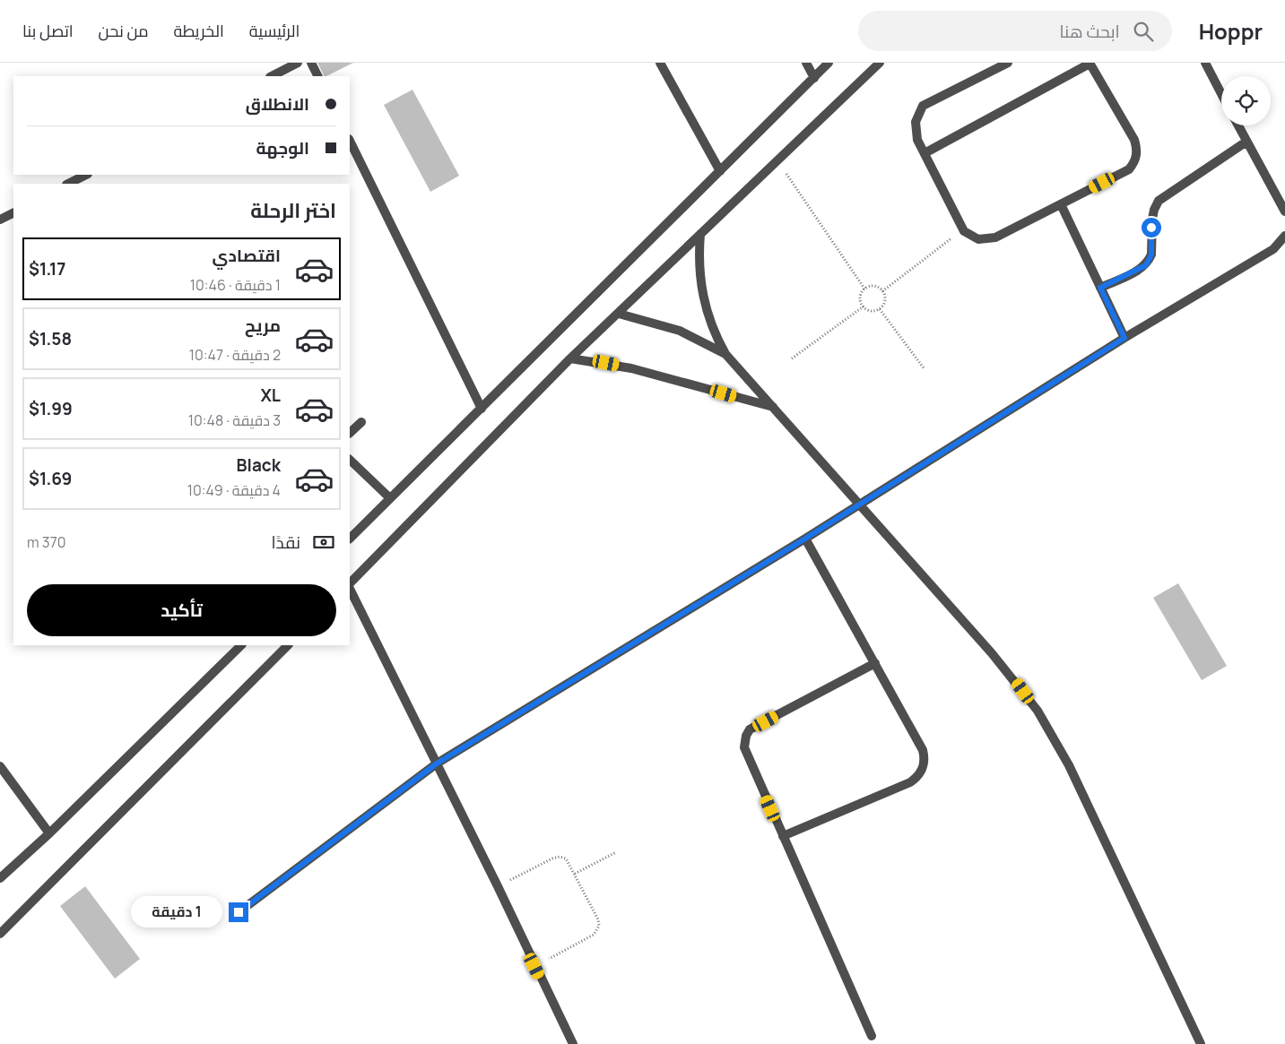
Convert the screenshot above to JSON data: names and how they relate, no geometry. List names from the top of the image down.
{
  "page": {
    "header": "Hoppr",
    "search": "ابحث هنا",
    "nav": [
      "الرئيسية",
      "الخريطة",
      "من نحن",
      "اتصل بنا"
    ],
    "banner": ["الانطلاق", "الوجهة"],
    "heading": "اختر الرحلة",
    "list": [
      {
        "name": "اقتصادي",
        "note": "1 دقيقة · 10:46",
        "value": "$1.17"
      },
      {
        "name": "مريح",
        "note": "2 دقيقة · 10:47",
        "value": "$1.58"
      },
      {
        "name": "XL",
        "note": "3 دقيقة · 10:48",
        "value": "$1.99"
      },
      {
        "name": "Black",
        "note": "4 دقيقة · 10:49",
        "value": "$1.69"
      }
    ],
    "pay": ["نقدًا", "370 m"],
    "buttons": "تأكيد",
    "bubble": "1 دقيقة"
  }
}
